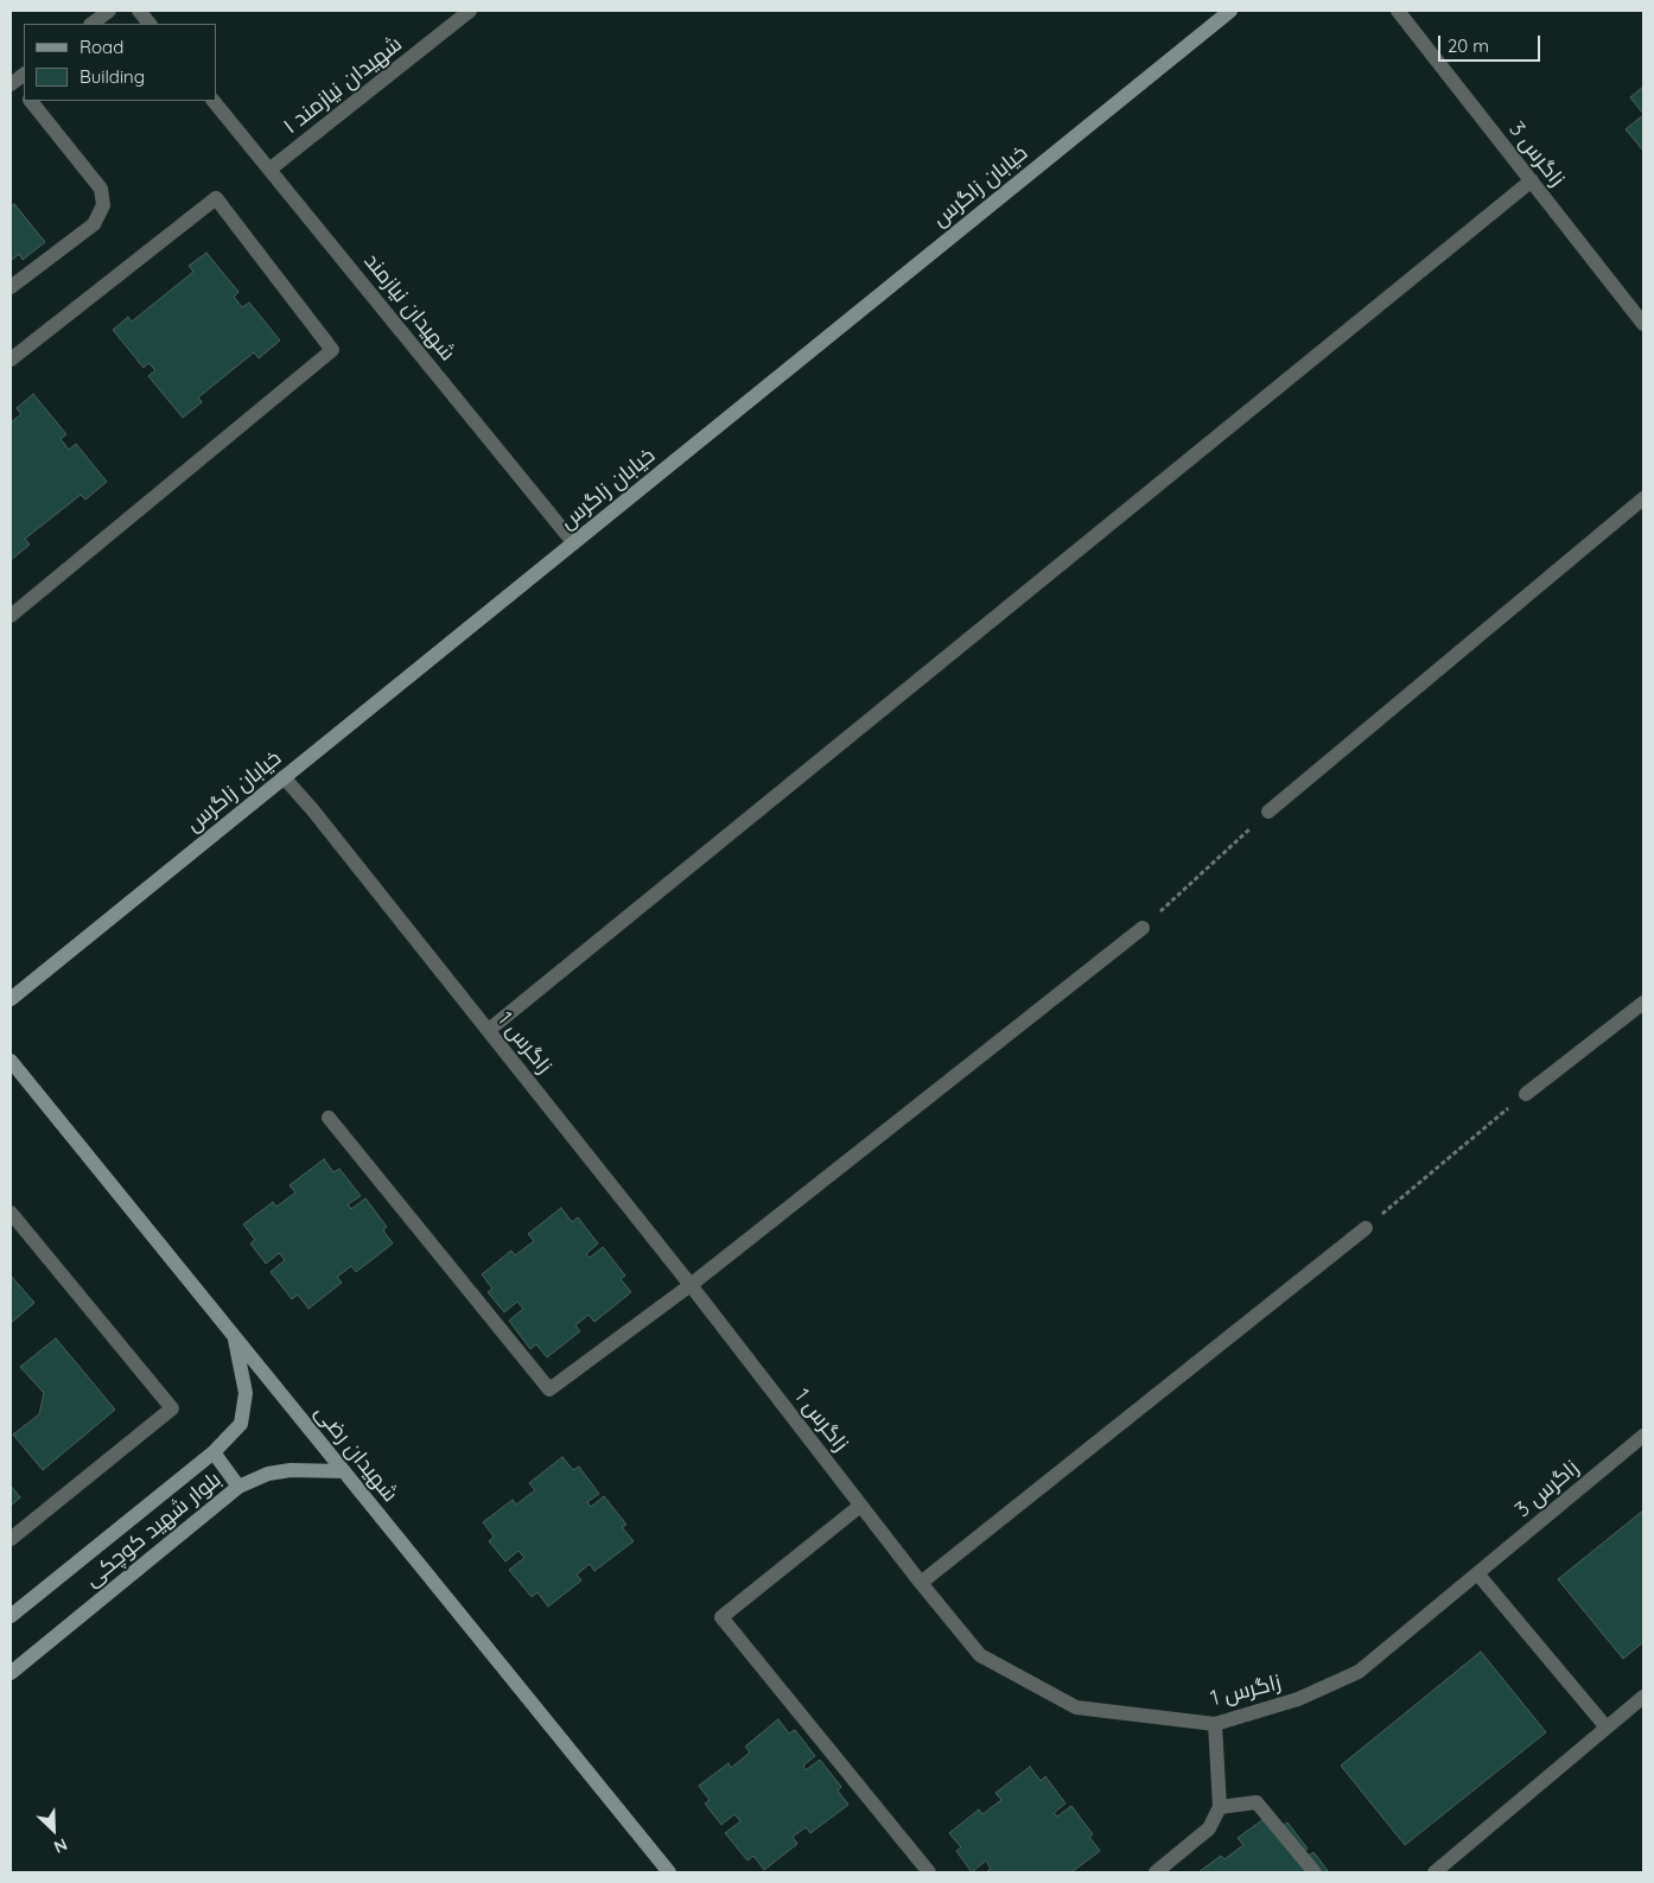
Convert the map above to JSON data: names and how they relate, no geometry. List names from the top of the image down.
{
  "streets": {
    "street": [
      "شهیدان نیازمند ۱",
      "زاگرس 3",
      "خیابان زاگرس",
      "شهیدان نیازمند",
      "زاگرس 1",
      "شهیدان رضی",
      "بلوار شهید کوچکی"
    ]
  },
  "crossings": [
    ["شهیدان نیازمند ۱", "شهیدان نیازمند"],
    ["زاگرس 3", "زاگرس 1"],
    ["خیابان زاگرس", "شهیدان نیازمند"],
    ["خیابان زاگرس", "زاگرس 1"],
    ["شهیدان رضی", "بلوار شهید کوچکی"]
  ],
  "legend": ["Road", "Building"],
  "scale_bar": "20 m",
  "north": "bottom right"
}
